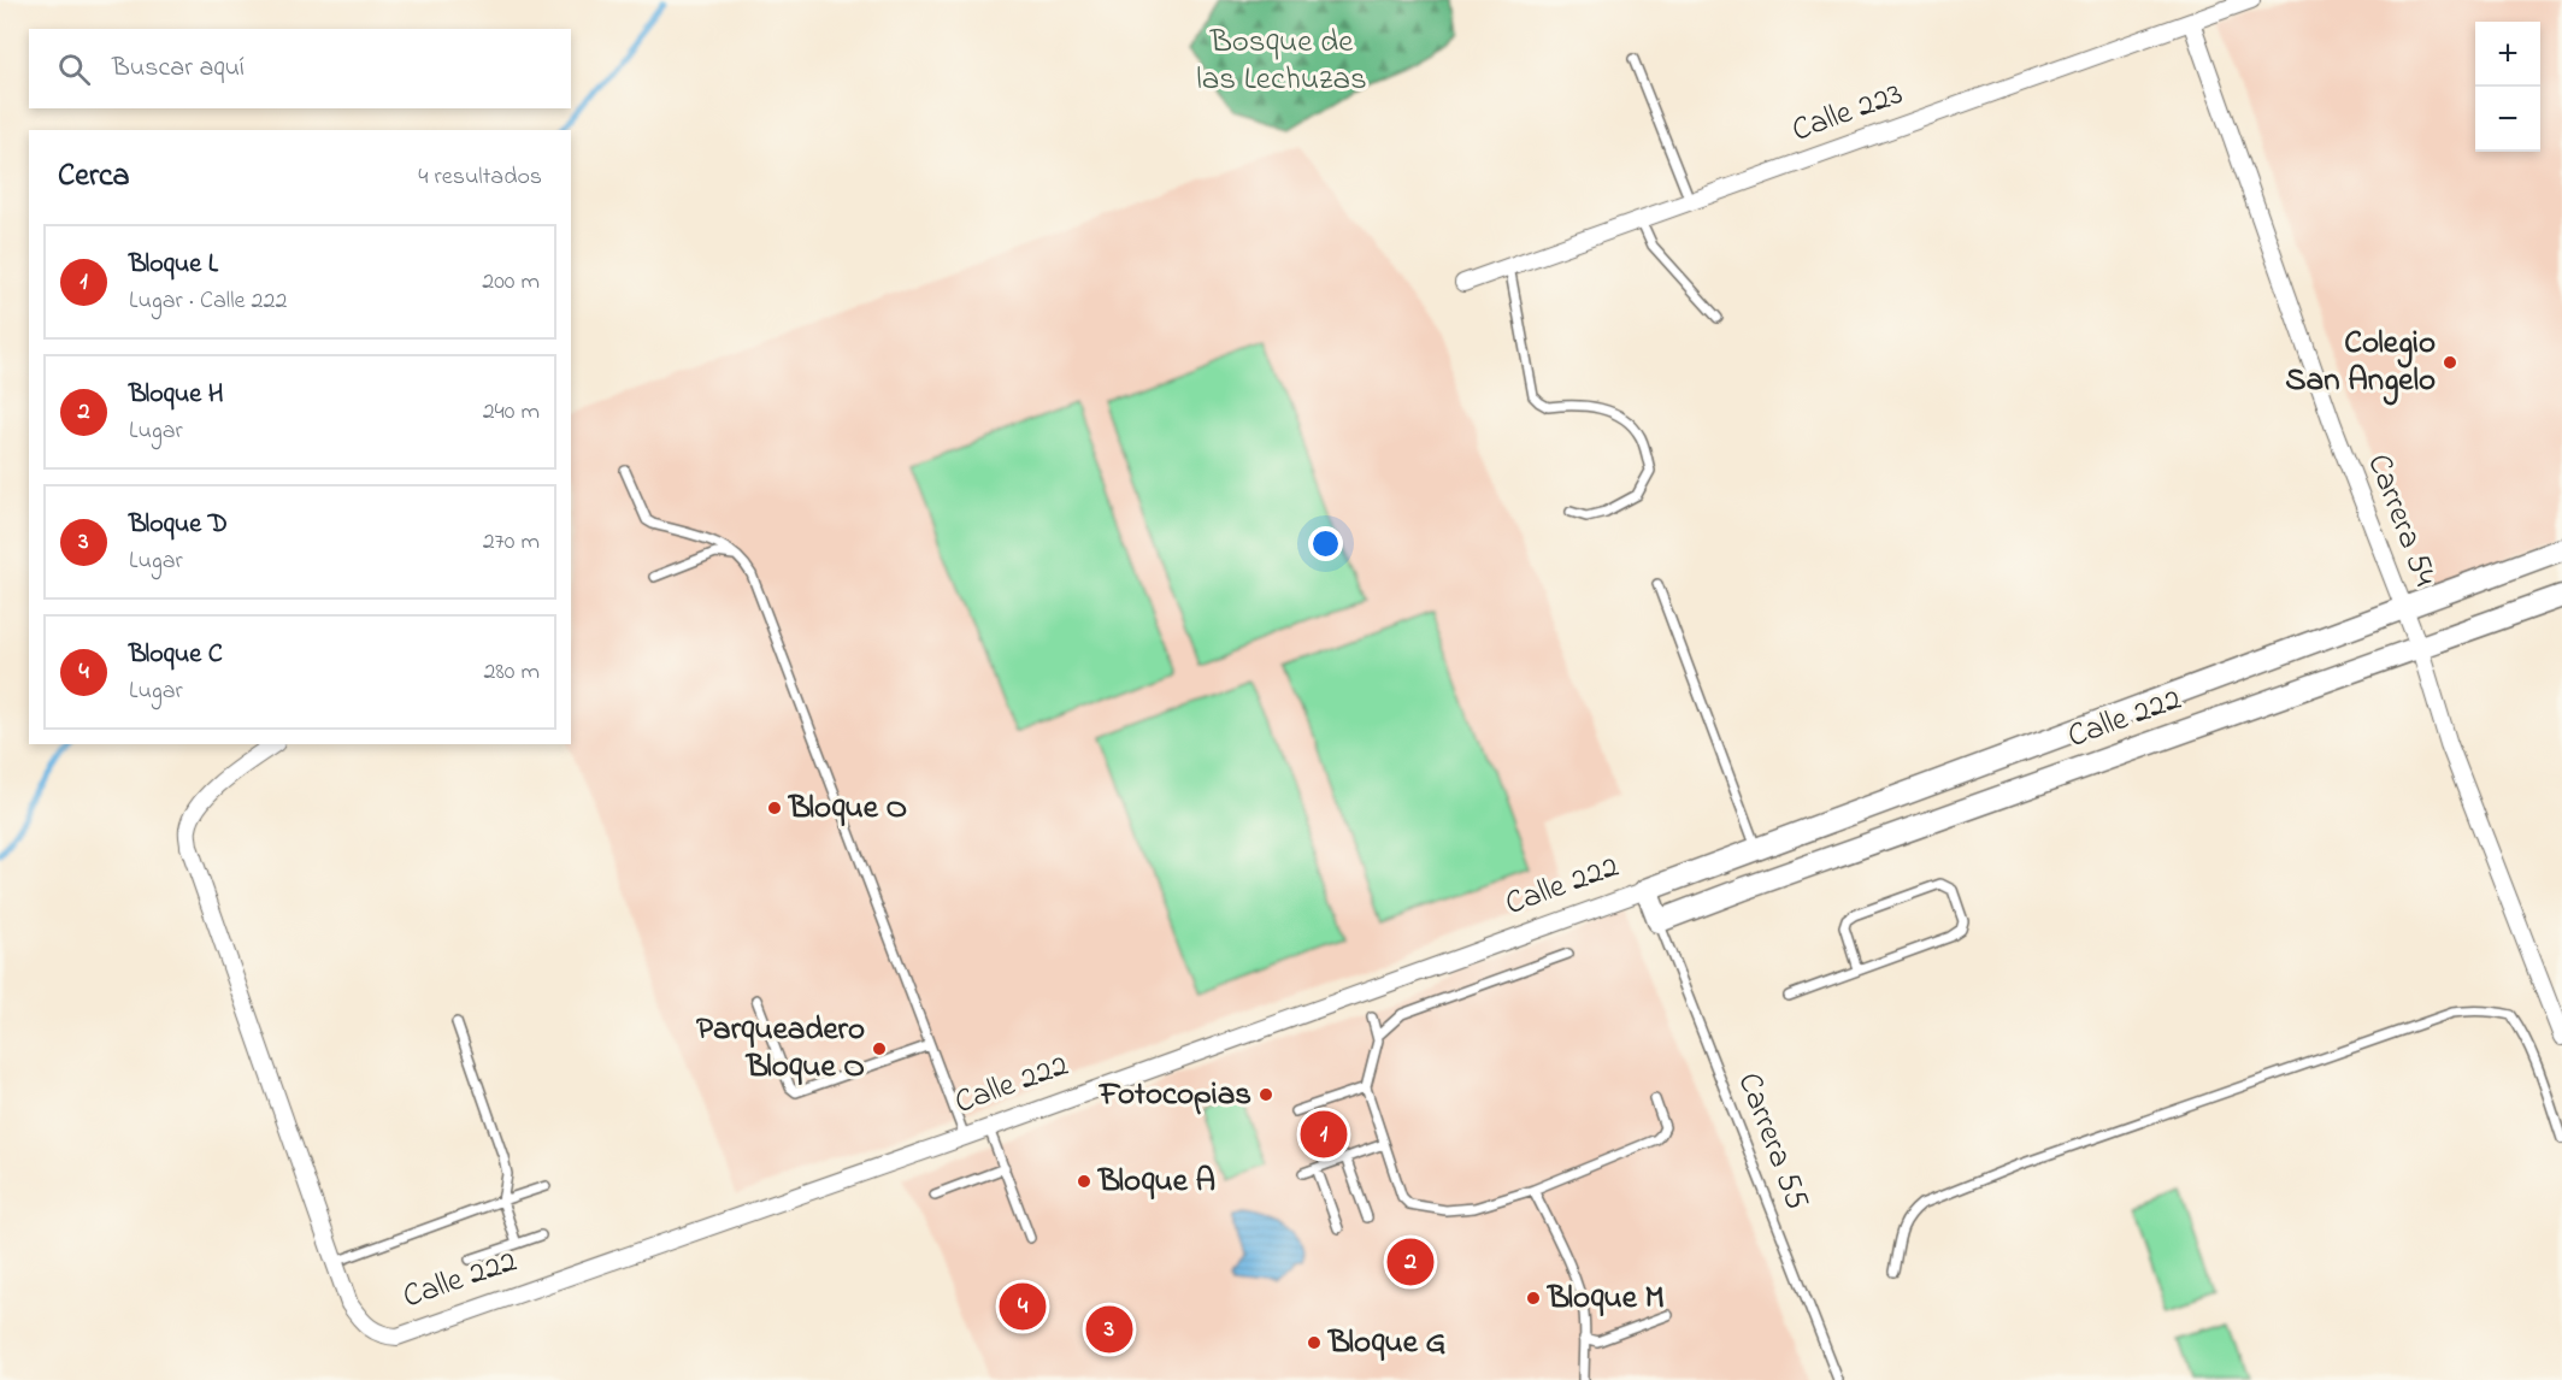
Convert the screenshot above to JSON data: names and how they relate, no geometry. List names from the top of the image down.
{
  "streets": {
    "street": ["Calle 223", "Carrera 54", "Calle 222"],
    "lane": ["Carrera 55"]
  },
  "crossings": [
    ["Calle 223", "Carrera 54"],
    ["Carrera 54", "Calle 222"],
    ["Calle 222", "Carrera 55"]
  ],
  "parks": ["Bosque de las Lechuzas"],
  "places": [
    "Colegio San Angelo",
    "Bloque O",
    "Parqueadero Bloque O",
    "Fotocopias",
    "Bloque A",
    "Bloque M",
    "Bloque G"
  ],
  "page": {
    "map_buttons": ["+", "−"],
    "search": "Buscar aquí",
    "heading": ["Cerca", "4 resultados"],
    "list": [
      {
        "mark": "1",
        "name": "Bloque L",
        "note": "Lugar · Calle 222",
        "value": "200 m"
      },
      {
        "mark": "2",
        "name": "Bloque H",
        "note": "Lugar",
        "value": "240 m"
      },
      {
        "mark": "3",
        "name": "Bloque D",
        "note": "Lugar",
        "value": "270 m"
      },
      {
        "mark": "4",
        "name": "Bloque C",
        "note": "Lugar",
        "value": "280 m"
      }
    ],
    "pins": [
      "1",
      "2",
      "4",
      "3"
    ]
  }
}
